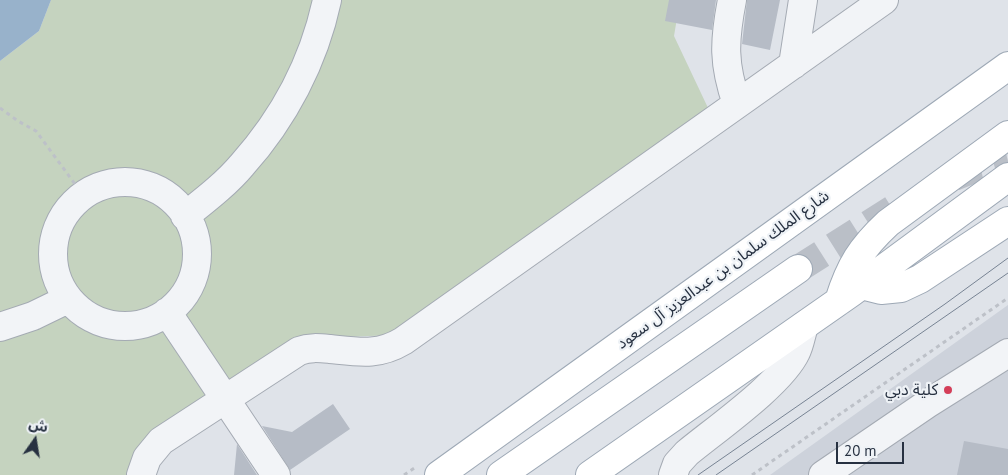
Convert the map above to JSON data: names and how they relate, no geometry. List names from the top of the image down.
{
  "streets": {
    "main road": ["شارع الملك سلمان بن عبدالعزيز آل سعود"]
  },
  "places": ["كلية دبي"],
  "scale_bar": "20 m",
  "north": "top"
}
